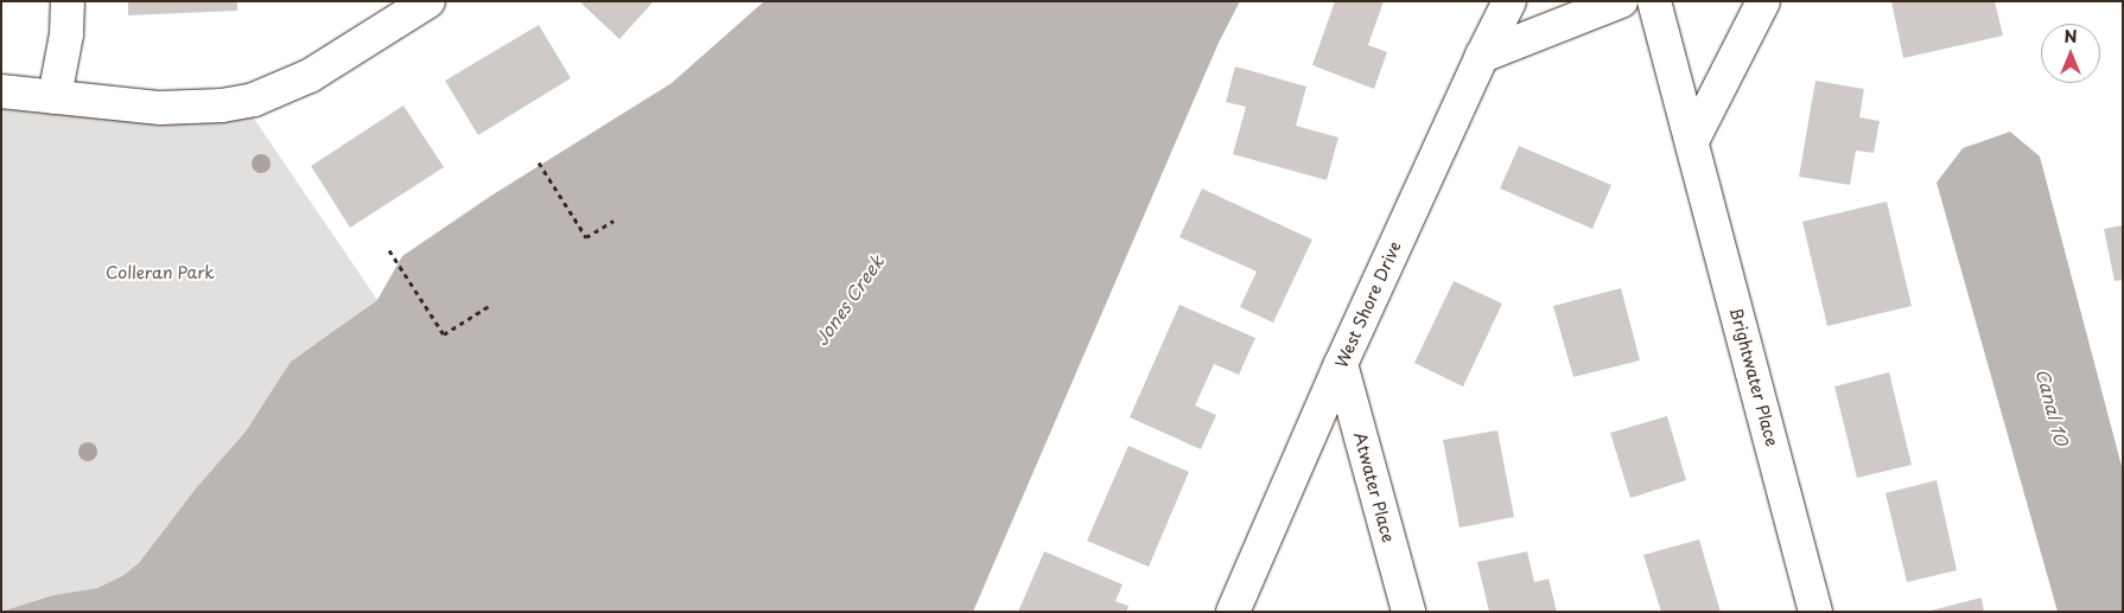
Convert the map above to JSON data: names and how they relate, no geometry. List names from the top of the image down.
{
  "streets": {
    "street": ["West Shore Drive", "Brightwater Place", "Atwater Place"]
  },
  "crossings": [
    ["West Shore Drive", "Atwater Place"]
  ],
  "water": ["Jones Creek", "Canal 10"],
  "parks": ["Colleran Park"],
  "north": "top"
}
